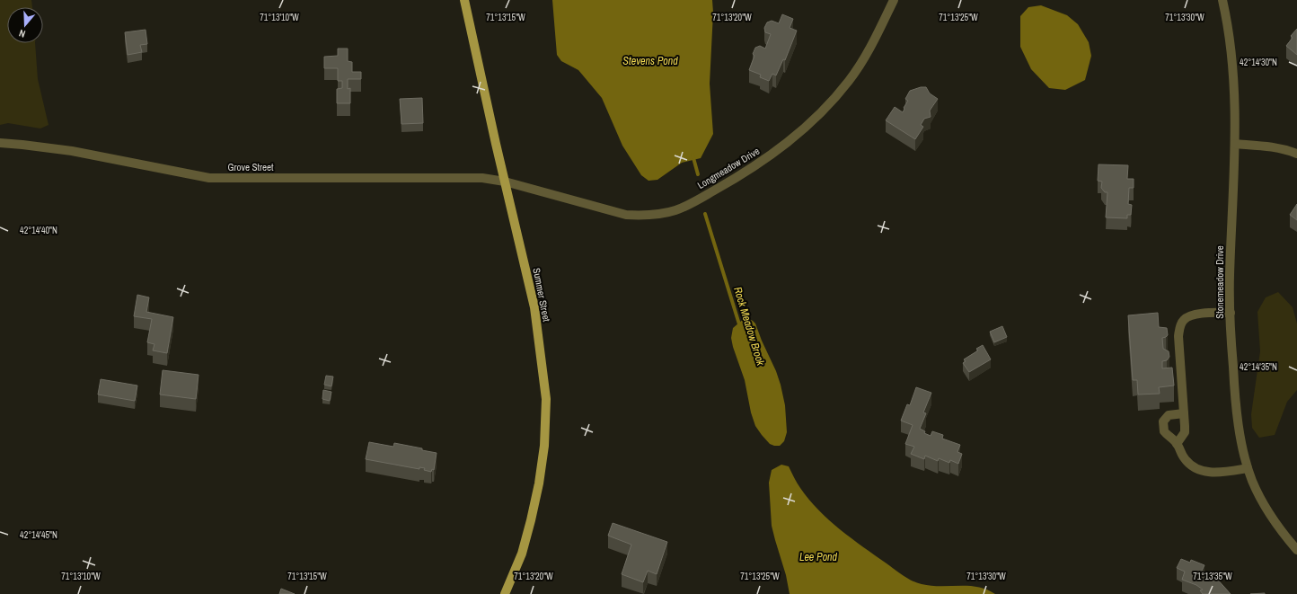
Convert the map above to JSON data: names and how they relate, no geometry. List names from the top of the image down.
{
  "streets": {
    "main road": ["Summer Street"],
    "street": ["Grove Street", "Longmeadow Drive", "Stonemeadow Drive"]
  },
  "crossings": [
    ["Grove Street", "Longmeadow Drive"],
    ["Grove Street", "Summer Street"],
    ["Longmeadow Drive", "Summer Street"]
  ],
  "water": ["Stevens Pond", "Rock Meadow Brook", "Lee Pond"],
  "north": "bottom",
  "coordinates": [
    "71°13'15\"W",
    "71°13'25\"W",
    "71°13'10\"W",
    "71°13'20\"W",
    "71°13'30\"W",
    "42°14'30\"N",
    "42°14'40\"N",
    "42°14'35\"N",
    "42°14'45\"N",
    "71°13'35\"W"
  ]
}
